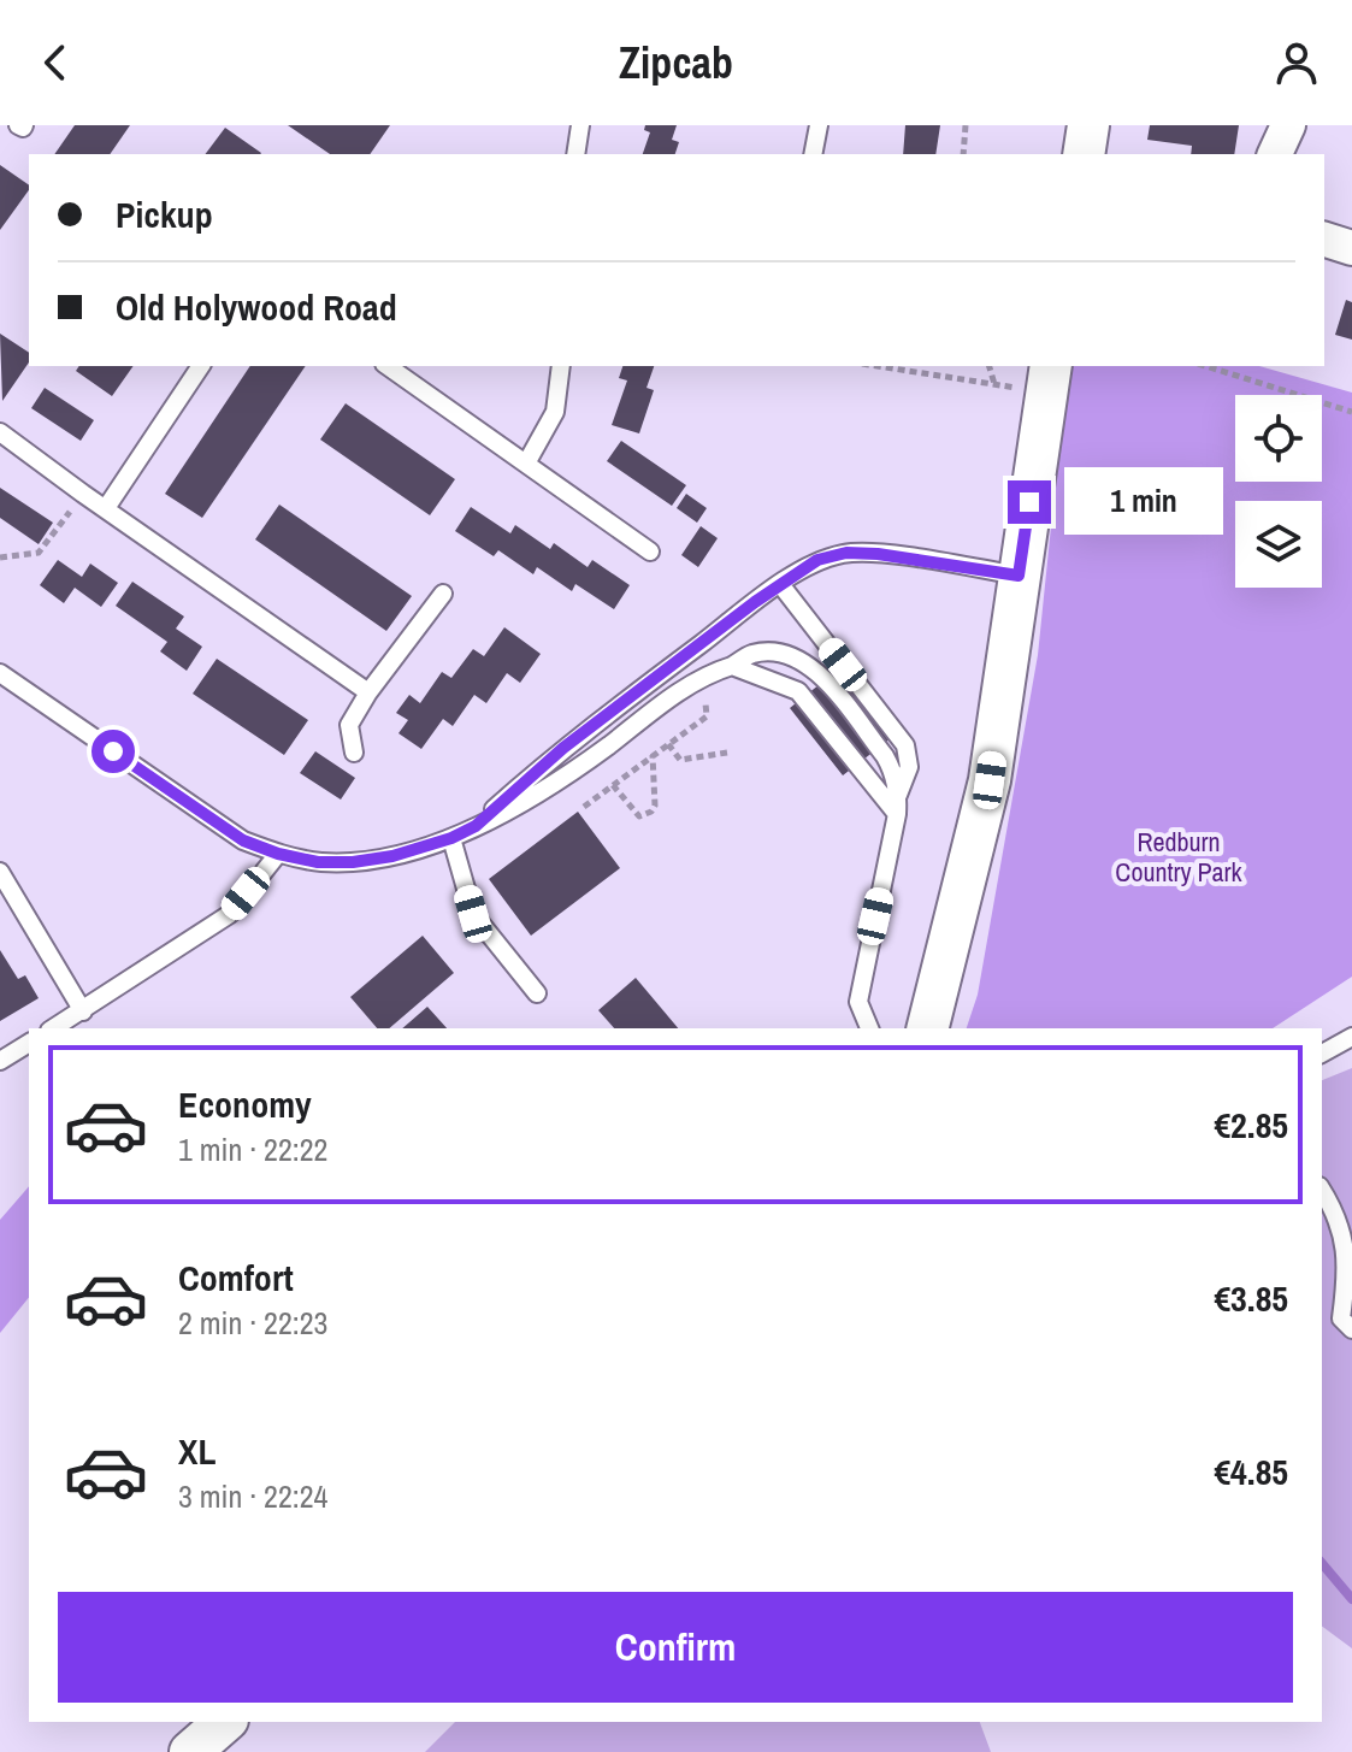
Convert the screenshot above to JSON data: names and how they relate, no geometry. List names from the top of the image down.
{
  "parks": ["Redburn Country Park"],
  "page": {
    "header": "Zipcab",
    "banner": ["Pickup", "Old Holywood Road"],
    "bubble": "1 min",
    "list": [
      {
        "name": "Economy",
        "note": "1 min · 22:22",
        "value": "€2.85"
      },
      {
        "name": "Comfort",
        "note": "2 min · 22:23",
        "value": "€3.85"
      },
      {
        "name": "XL",
        "note": "3 min · 22:24",
        "value": "€4.85"
      }
    ],
    "buttons": "Confirm"
  }
}
